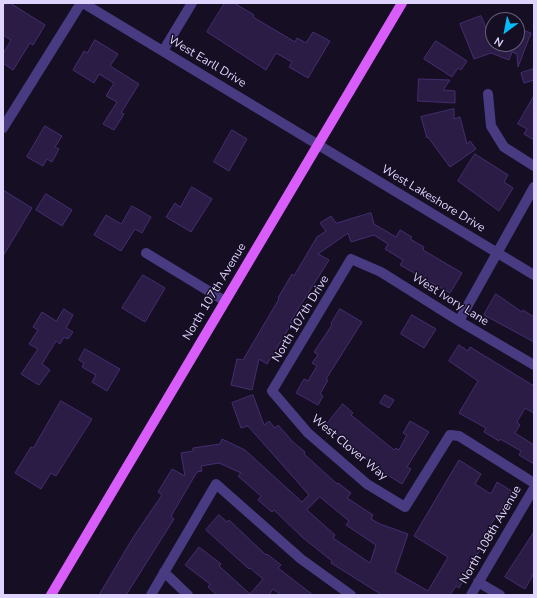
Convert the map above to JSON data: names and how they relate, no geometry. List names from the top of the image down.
{
  "streets": {
    "main road": ["North 107th Avenue"],
    "street": [
      "West Earll Drive",
      "West Lakeshore Drive",
      "West Ivory Lane",
      "North 107th Drive",
      "West Clover Way",
      "North 108th Avenue"
    ]
  },
  "crossings": [
    ["West Earll Drive", "West Lakeshore Drive"],
    ["West Earll Drive", "North 107th Avenue"],
    ["West Lakeshore Drive", "North 107th Avenue"],
    ["West Ivory Lane", "North 107th Drive"],
    ["North 107th Drive", "West Clover Way"]
  ],
  "north": "bottom left"
}
